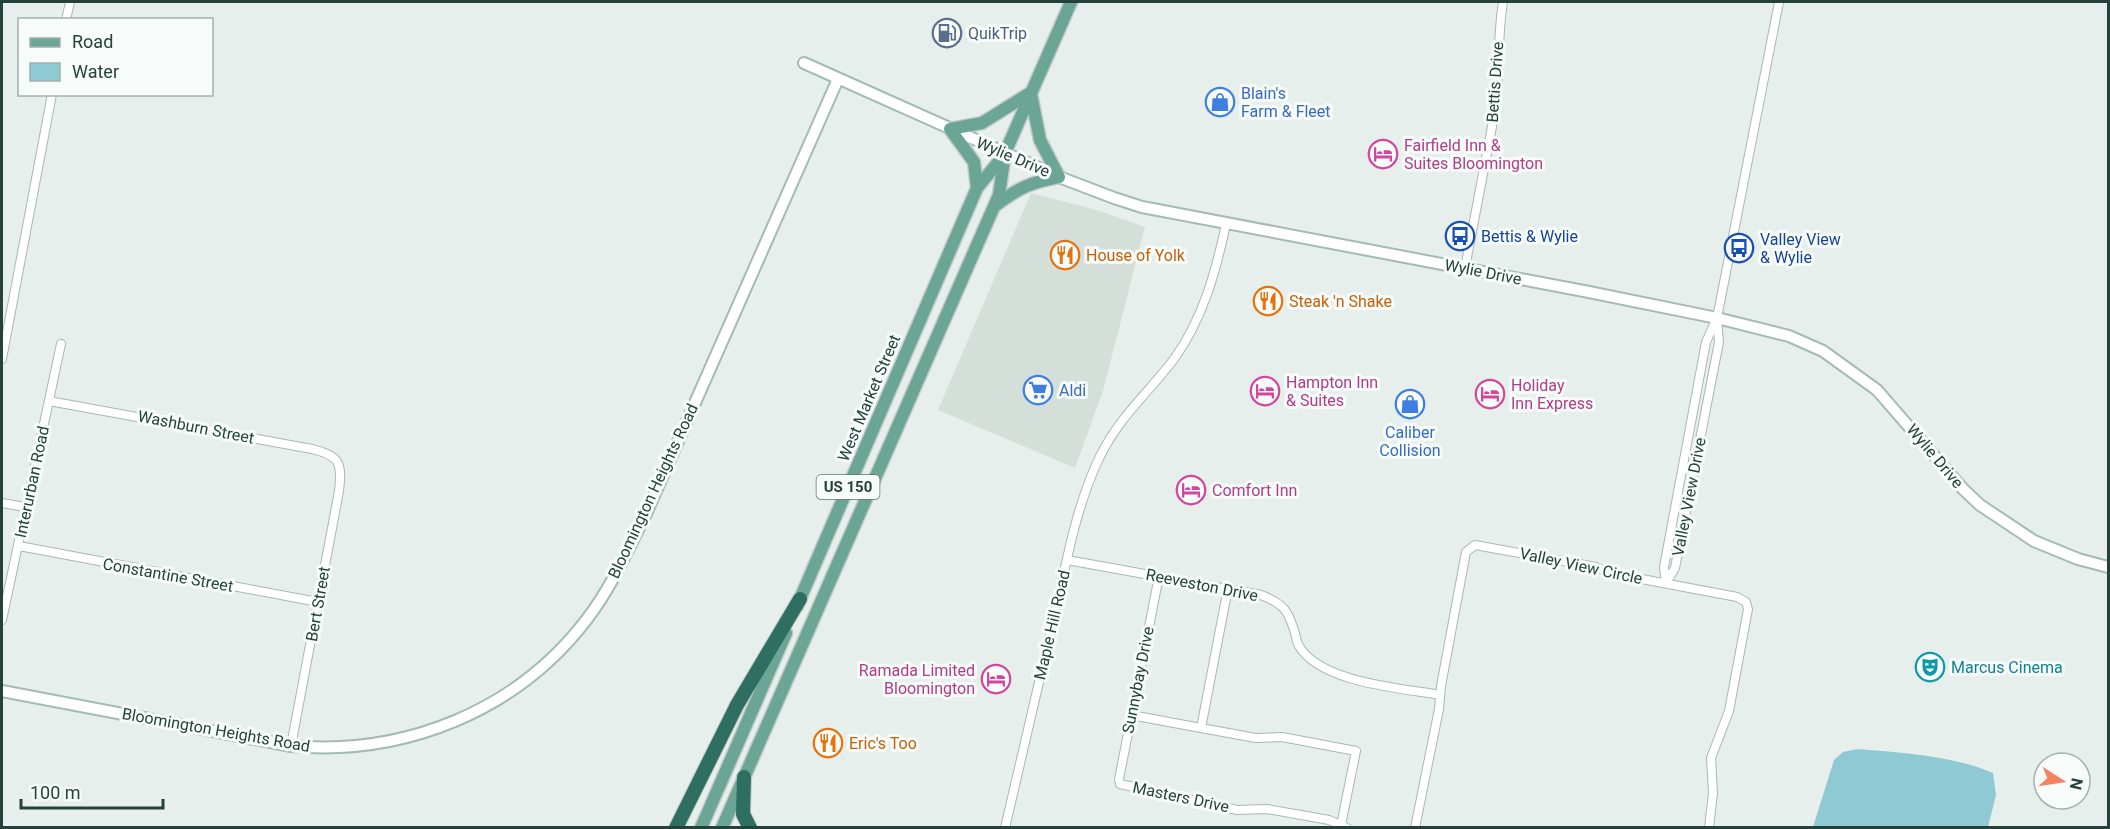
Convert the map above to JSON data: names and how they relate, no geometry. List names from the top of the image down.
{
  "streets": {
    "main road": [
      "Wylie Drive",
      "West Market Street",
      "US 150",
      "Bloomington Heights Road"
    ],
    "street": [
      "Bettis Drive",
      "Washburn Street",
      "Interurban Road",
      "Valley View Drive",
      "Valley View Circle",
      "Constantine Street",
      "Reeveston Drive",
      "Bert Street",
      "Maple Hill Road",
      "Sunnybay Drive",
      "Masters Drive"
    ]
  },
  "crossings": [
    ["Bettis Drive", "Wylie Drive"],
    ["Wylie Drive", "West Market Street"],
    ["Wylie Drive", "Bloomington Heights Road"],
    ["Wylie Drive", "Valley View Drive"],
    ["Wylie Drive", "Maple Hill Road"],
    ["Washburn Street", "Interurban Road"],
    ["Washburn Street", "Bert Street"],
    ["Interurban Road", "Constantine Street"],
    ["Bloomington Heights Road", "Bert Street"],
    ["Valley View Drive", "Valley View Circle"],
    ["Valley View Circle", "Reeveston Drive"],
    ["Constantine Street", "Bert Street"],
    ["Reeveston Drive", "Maple Hill Road"],
    ["Reeveston Drive", "Sunnybay Drive"],
    ["Sunnybay Drive", "Masters Drive"]
  ],
  "places": {
    "fuel station": ["QuikTrip"],
    "shop": ["Blain's Farm & Fleet", "Caliber Collision"],
    "hotel": [
      "Fairfield Inn & Suites Bloomington",
      "Hampton Inn & Suites",
      "Holiday Inn Express",
      "Comfort Inn",
      "Ramada Limited Bloomington"
    ],
    "bus stop": ["Bettis & Wylie", "Valley View & Wylie"],
    "restaurant": ["House of Yolk", "Steak 'n Shake", "Eric's Too"],
    "supermarket": ["Aldi"],
    "theatre": ["Marcus Cinema"]
  },
  "legend": ["Road", "Water"],
  "scale_bar": "100 m",
  "north": "right"
}
